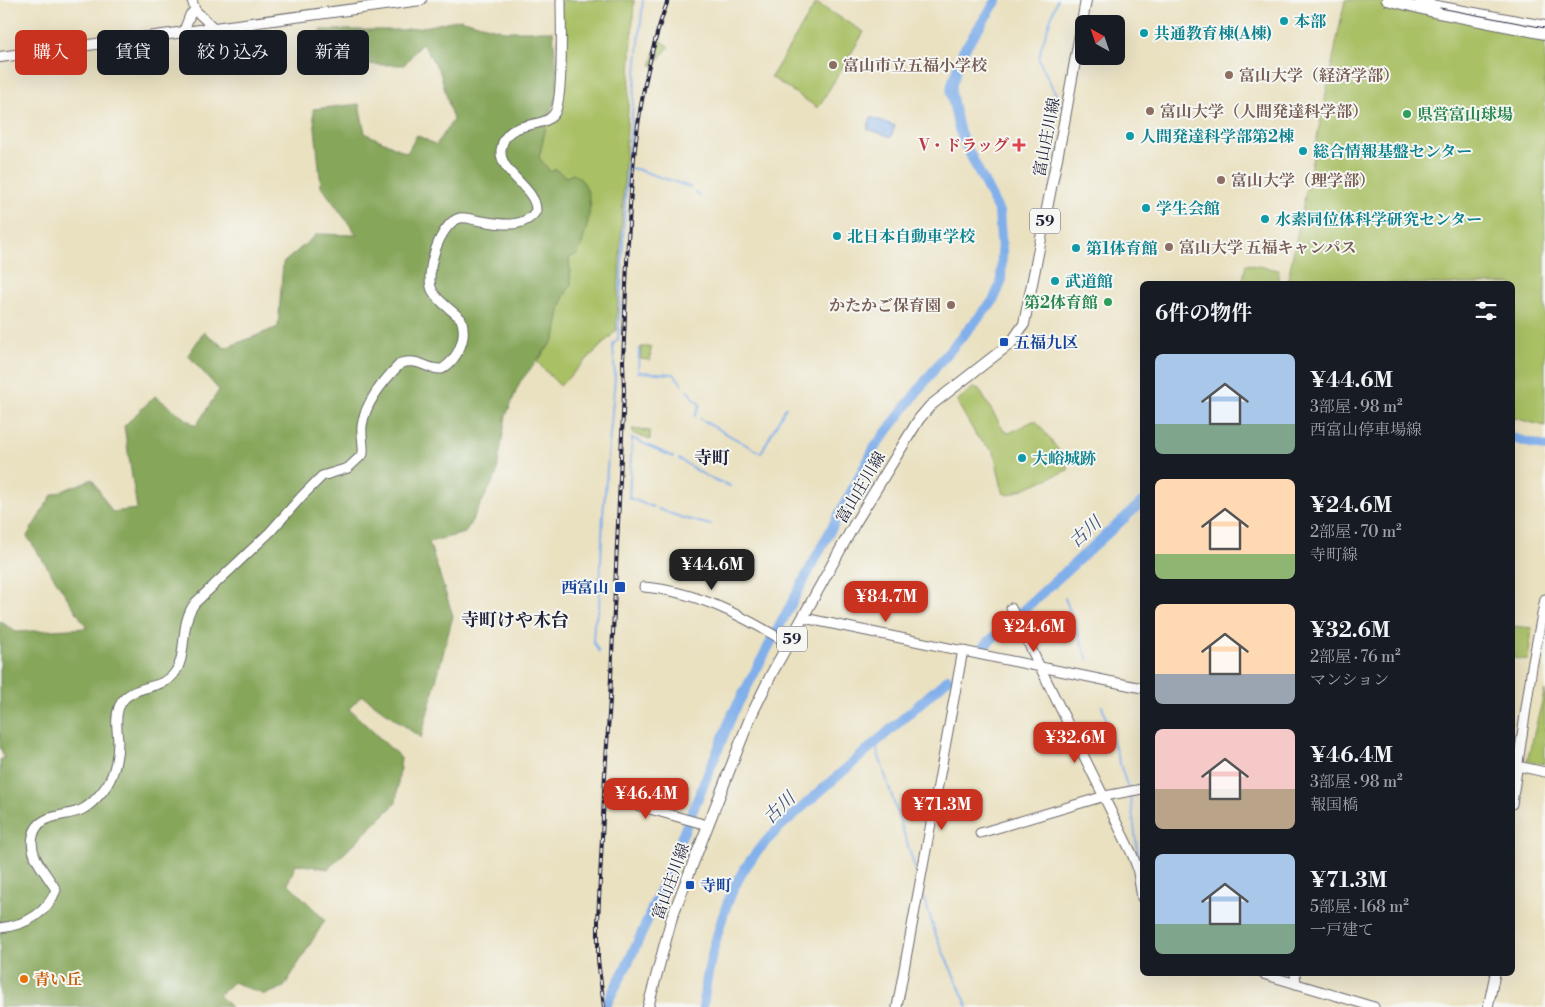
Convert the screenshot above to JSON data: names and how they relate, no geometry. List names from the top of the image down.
{
  "streets": {
    "main road": ["富山庄川線", "59"]
  },
  "districts": ["寺町", "寺町けや木台"],
  "water": ["古川"],
  "places": {
    "other": [
      "本部",
      "共通教育棟(A棟)",
      "富山市立五福小学校",
      "富山大学（経済学部）",
      "富山大学（人間発達科学部）",
      "県営富山球場",
      "人間発達科学部第2棟",
      "総合情報基盤センター",
      "富山大学（理学部）",
      "学生会館",
      "水素同位体科学研究センター",
      "北日本自動車学校",
      "富山大学 五福キャンパス",
      "第1体育館",
      "武道館",
      "第2体育館",
      "かたかご保育園",
      "大峪城跡",
      "青い丘"
    ],
    "health": ["V・ドラッグ"],
    "transit": ["五福九区", "西富山", "寺町"]
  },
  "north": "top left",
  "page": {
    "chip": [
      "購入",
      "賃貸",
      "絞り込み",
      "新着"
    ],
    "heading": "6件の物件",
    "list": [
      {
        "name": "¥44.6M",
        "note": "3部屋 · 98 m² · 西富山停車場線"
      },
      {
        "name": "¥24.6M",
        "note": "2部屋 · 70 m² · 寺町線"
      },
      {
        "name": "¥32.6M",
        "note": "2部屋 · 76 m² · マンション"
      },
      {
        "name": "¥46.4M",
        "note": "3部屋 · 98 m² · 報国橋"
      },
      {
        "name": "¥71.3M",
        "note": "5部屋 · 168 m² · 一戸建て"
      }
    ],
    "price": [
      "¥44.6M",
      "¥84.7M",
      "¥24.6M",
      "¥32.6M",
      "¥46.4M",
      "¥71.3M"
    ]
  }
}
